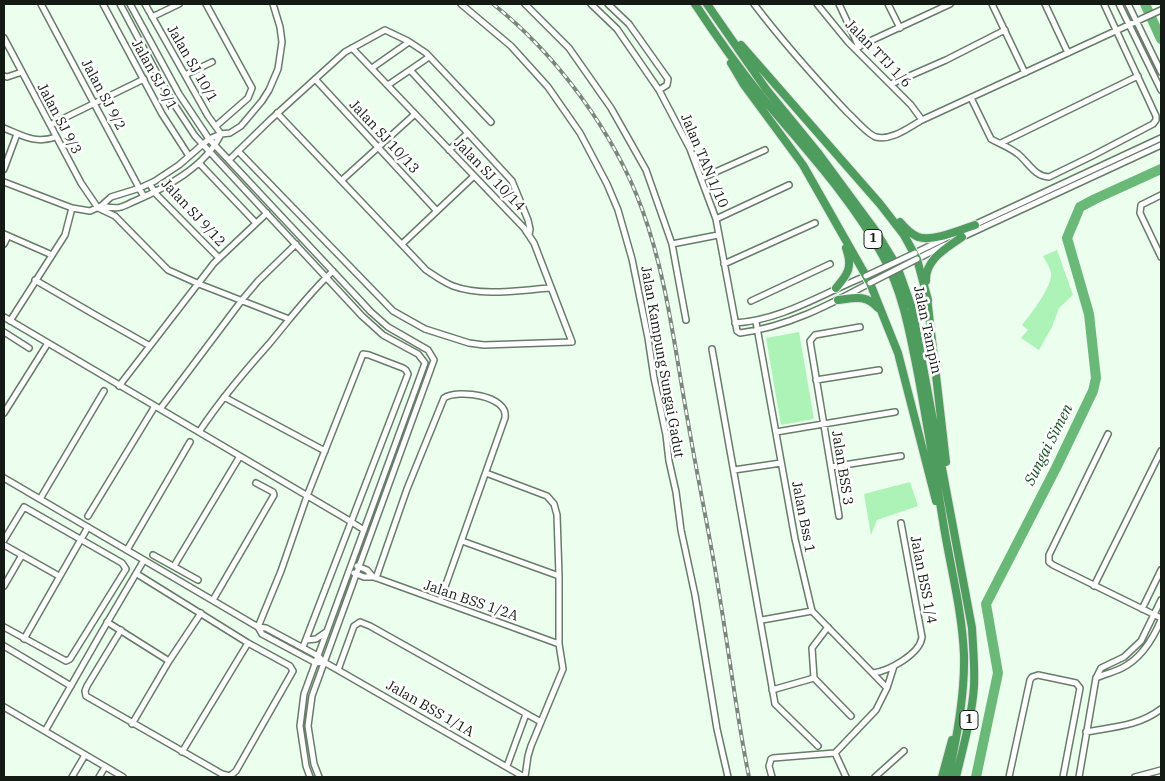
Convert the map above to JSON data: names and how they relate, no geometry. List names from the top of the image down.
{
  "streets": {
    "highway": ["1", "Jalan Tampin"],
    "street": [
      "Jalan TTJ 1/6",
      "Jalan SJ 10/1",
      "Jalan SJ 9/1",
      "Jalan SJ 9/2",
      "Jalan SJ 9/3",
      "Jalan SJ 10/13",
      "Jalan TAN 1/10",
      "Jalan SJ 10/14",
      "Jalan SJ 9/12",
      "Jalan Kampung Sungai Gadut",
      "Jalan BSS 3",
      "Jalan Bss 1",
      "Jalan BSS 1/4",
      "Jalan BSS 1/2A",
      "Jalan BSS 1/1A"
    ]
  },
  "crossings": [
    ["1", "Jalan Tampin"]
  ],
  "water": ["Sungai Simen"]
}
